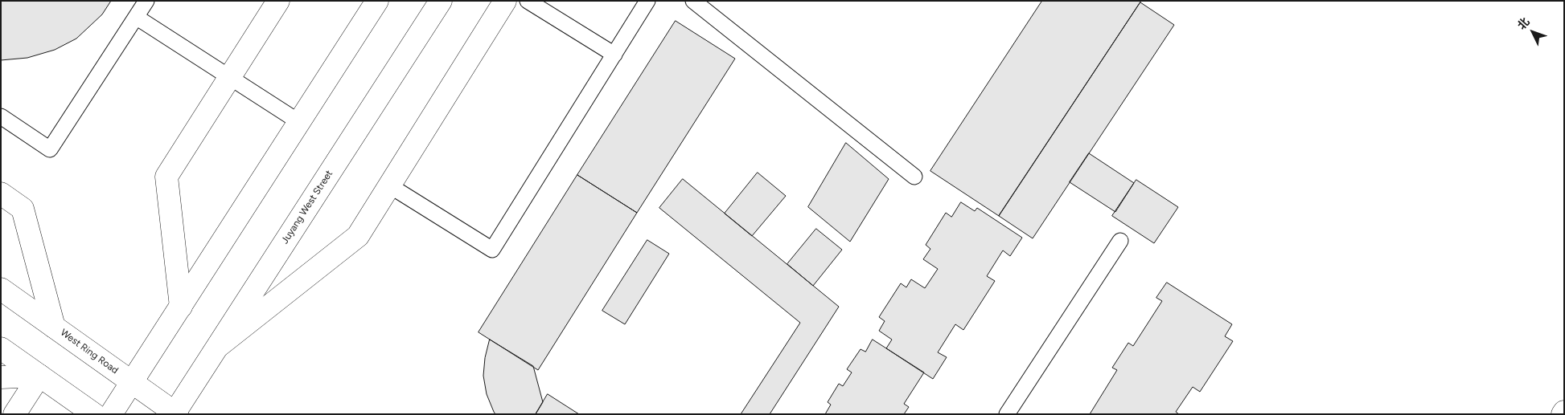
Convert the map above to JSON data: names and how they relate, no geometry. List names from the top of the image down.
{
  "streets": {
    "main road": ["Juyang West Street", "West Ring Road"]
  },
  "crossings": [
    ["Juyang West Street", "West Ring Road"]
  ],
  "north": "top left"
}
